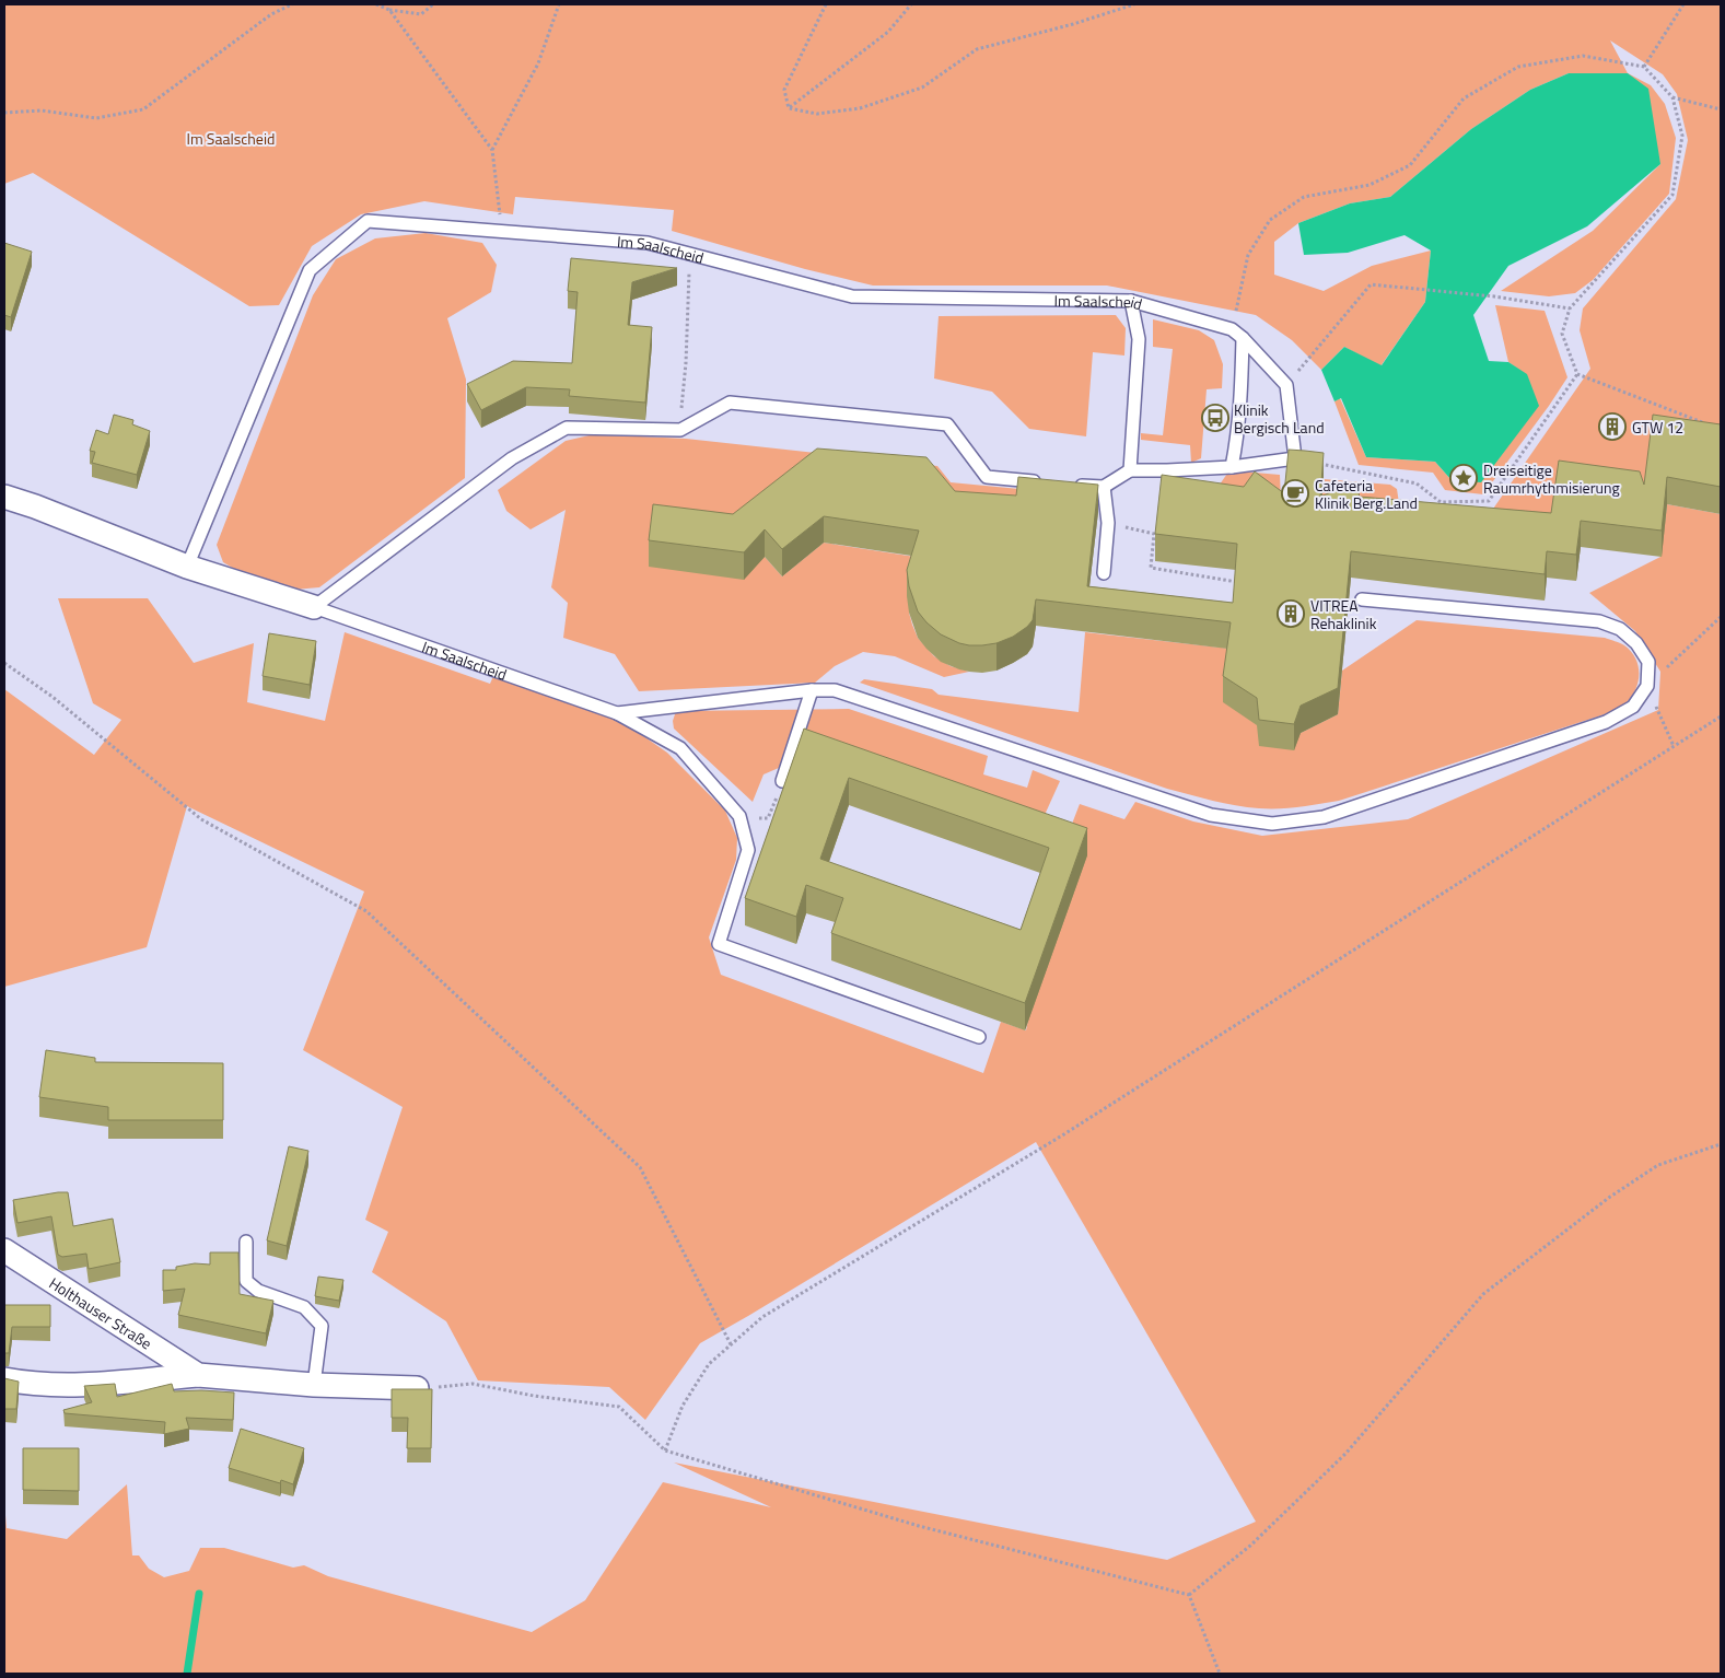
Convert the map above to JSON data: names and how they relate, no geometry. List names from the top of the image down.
{
  "streets": {
    "street": ["Im Saalscheid", "Holthauser Straße"]
  },
  "parks": ["Im Saalscheid"],
  "places": {
    "bus stop": ["Klinik Bergisch Land"],
    "building": ["GTW 12", "VITREA Rehaklinik"],
    "place": ["Dreiseitige Raumrhythmisierung"],
    "cafe": ["Cafeteria Klinik Berg.Land"]
  }
}
